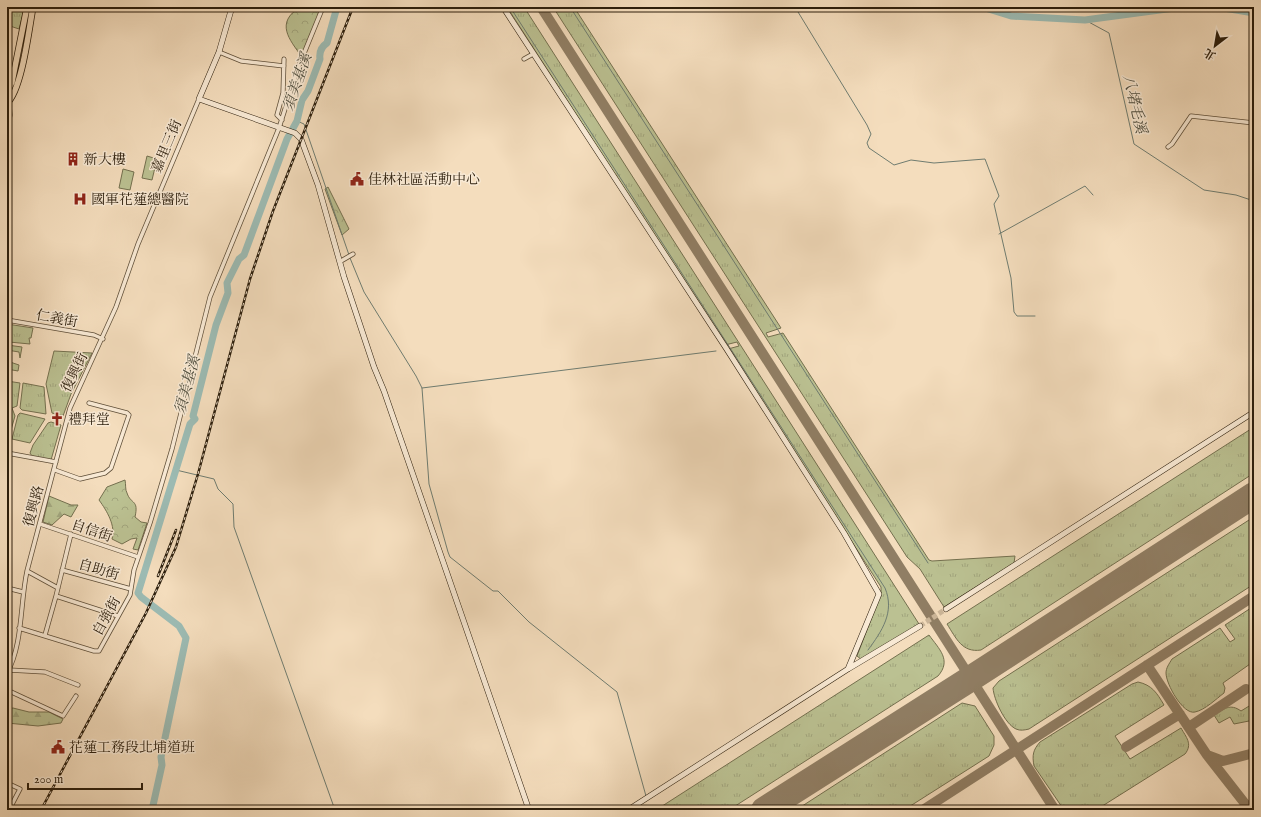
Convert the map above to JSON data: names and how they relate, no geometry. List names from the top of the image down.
{
  "streets": {
    "street": [
      "嘉里三街",
      "仁義街",
      "復興街",
      "復興路",
      "自信街",
      "自助街",
      "自強街"
    ]
  },
  "crossings": [
    ["嘉里三街", "仁義街"],
    ["嘉里三街", "復興街"],
    ["仁義街", "復興街"],
    ["復興街", "復興路"],
    ["復興路", "自信街"],
    ["復興路", "自強街"],
    ["自信街", "自強街"],
    ["自助街", "自強街"]
  ],
  "water": ["須美基溪", "八堵毛溪"],
  "places": {
    "building": ["新大樓"],
    "public building": ["佳林社區活動中心", "花蓮工務段北埔道班"],
    "hospital": ["國軍花蓮總醫院"],
    "church": ["禮拜堂"]
  },
  "scale_bar": "200 m",
  "north": "bottom left"
}
